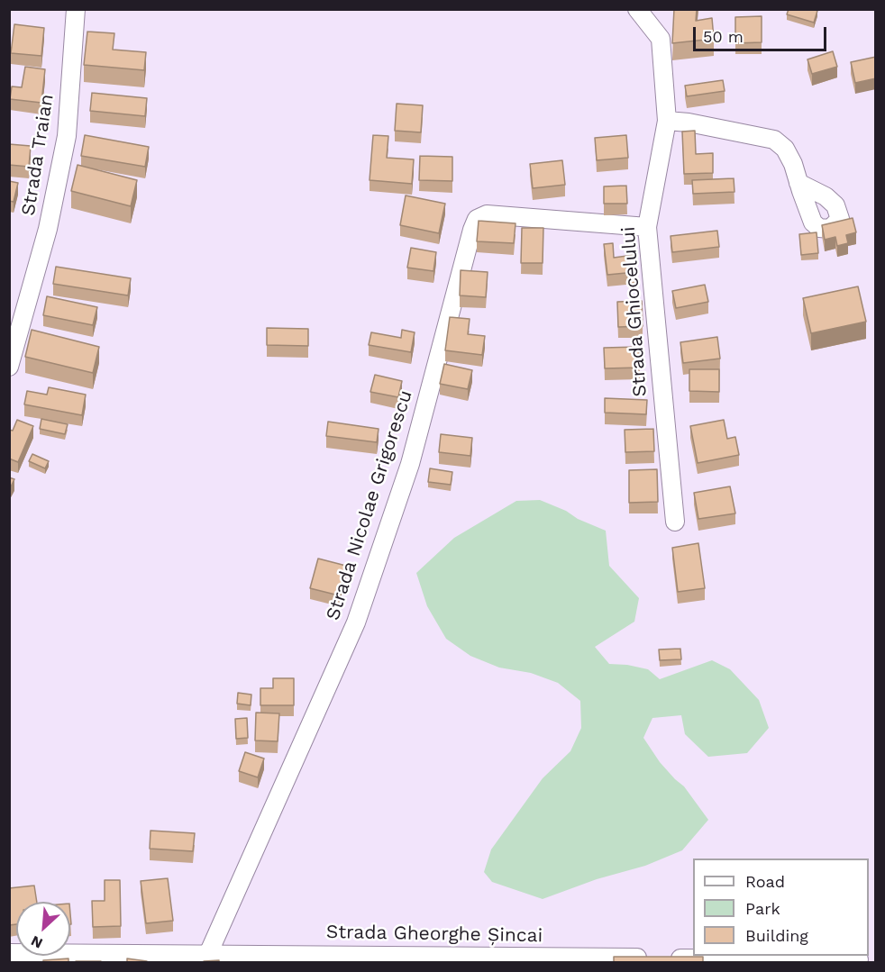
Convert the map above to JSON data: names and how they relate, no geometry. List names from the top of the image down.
{
  "streets": {
    "street": [
      "Strada Traian",
      "Strada Ghiocelului",
      "Strada Nicolae Grigorescu",
      "Strada Gheorghe Șincai"
    ]
  },
  "crossings": [
    ["Strada Ghiocelului", "Strada Nicolae Grigorescu"],
    ["Strada Nicolae Grigorescu", "Strada Gheorghe Șincai"]
  ],
  "legend": ["Road", "Park", "Building"],
  "scale_bar": "50 m",
  "north": "bottom left"
}
